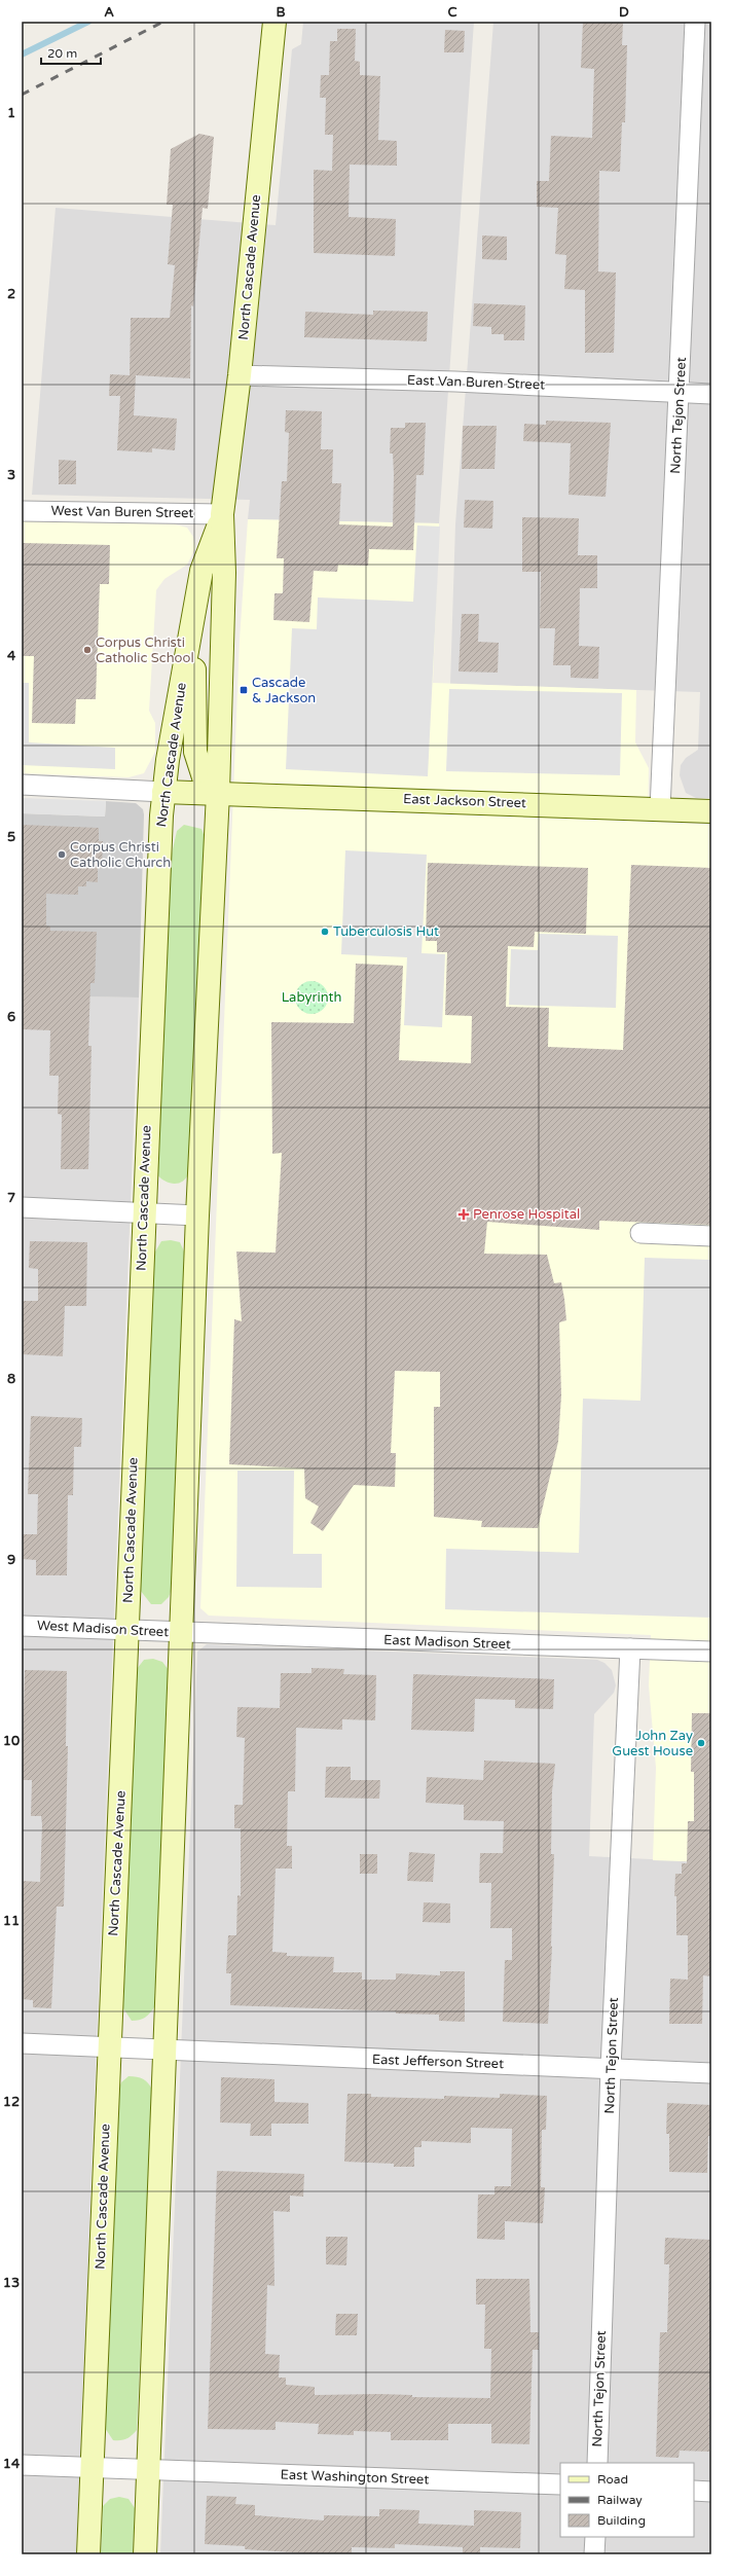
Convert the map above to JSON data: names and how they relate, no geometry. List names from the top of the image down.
{
  "streets": {
    "main road": ["North Cascade Avenue", "East Jackson Street"],
    "street": [
      "East Van Buren Street",
      "North Tejon Street",
      "West Van Buren Street",
      "West Madison Street",
      "East Madison Street",
      "East Jefferson Street",
      "East Washington Street"
    ]
  },
  "crossings": [
    ["North Cascade Avenue", "East Van Buren Street"],
    ["North Cascade Avenue", "West Van Buren Street"],
    ["North Cascade Avenue", "East Jackson Street"],
    ["North Cascade Avenue", "West Madison Street"],
    ["North Cascade Avenue", "East Madison Street"],
    ["North Cascade Avenue", "East Jefferson Street"],
    ["North Cascade Avenue", "East Washington Street"],
    ["East Van Buren Street", "North Tejon Street"],
    ["North Tejon Street", "East Jackson Street"],
    ["North Tejon Street", "East Madison Street"],
    ["North Tejon Street", "East Jefferson Street"],
    ["West Madison Street", "East Madison Street"]
  ],
  "parks": ["Labyrinth"],
  "places": {
    "other": [
      "Corpus Christi Catholic School",
      "Corpus Christi Catholic Church",
      "Tuberculosis Hut",
      "John Zay Guest House"
    ],
    "transit": ["Cascade & Jackson"],
    "health": ["Penrose Hospital"]
  },
  "legend": ["Road", "Railway", "Building"],
  "scale_bar": "20 m",
  "grid": {
    "columns": [
      "A",
      "B",
      "C",
      "D"
    ],
    "rows": [
      "1",
      "2",
      "3",
      "4",
      "5",
      "6",
      "7",
      "8",
      "9",
      "10",
      "11",
      "12",
      "13",
      "14"
    ]
  }
}
